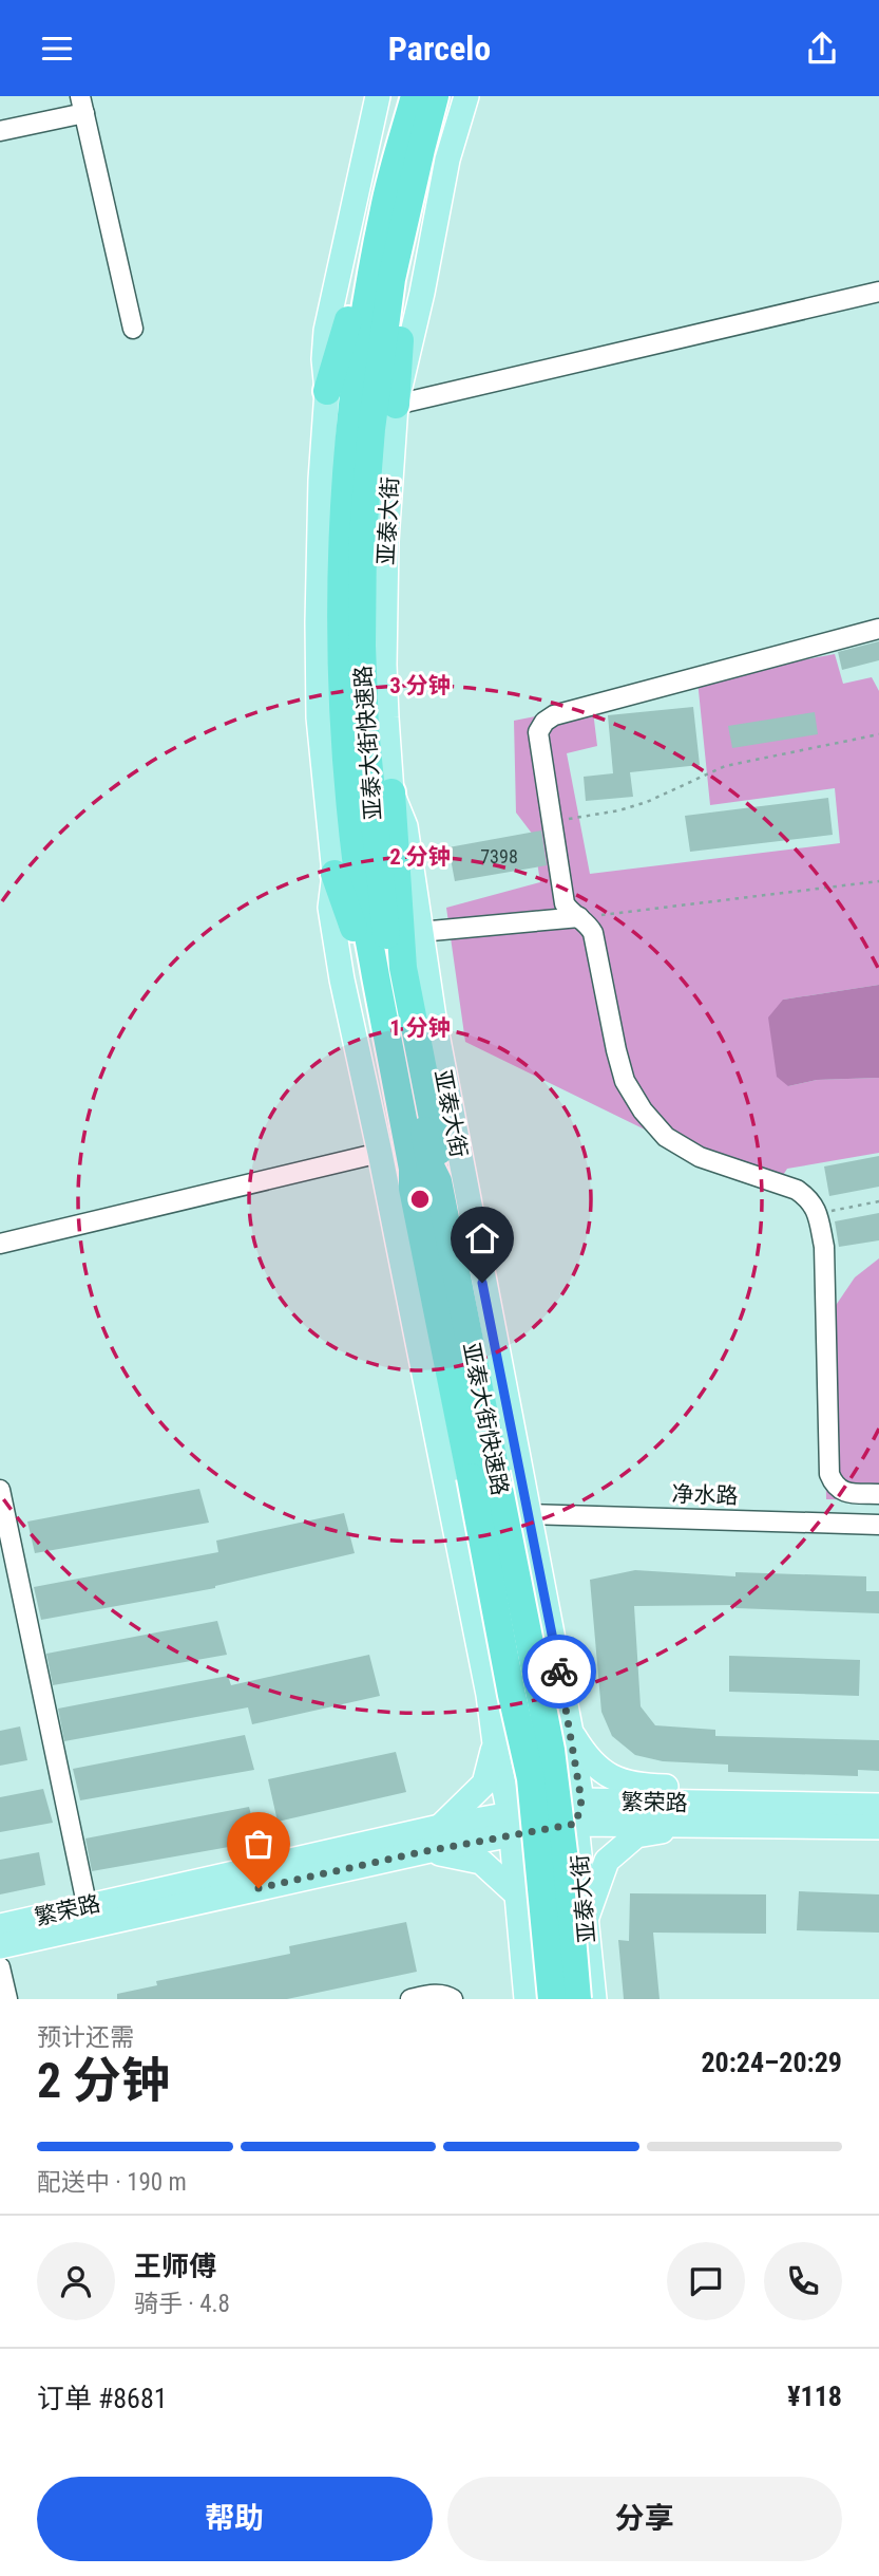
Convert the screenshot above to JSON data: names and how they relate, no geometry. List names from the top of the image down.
{
  "streets": {
    "highway": ["亚泰大街快速路"],
    "main road": ["亚泰大街", "繁荣路"],
    "street": ["净水路"]
  },
  "crossings": [
    ["亚泰大街", "净水路"],
    ["亚泰大街", "繁荣路"]
  ],
  "house_numbers": ["7398"],
  "page": {
    "header": "Parcelo",
    "heading": ["2 分钟", "预计还需", "20:24–20:29"],
    "panel": [
      "王师傅",
      "骑手 · 4.8",
      "订单 #8681",
      "¥118"
    ],
    "bar": "配送中 · 190 m",
    "buttons": ["帮助", "分享"]
  },
  "rings": ["3 分钟", "2 分钟", "1 分钟"]
}
